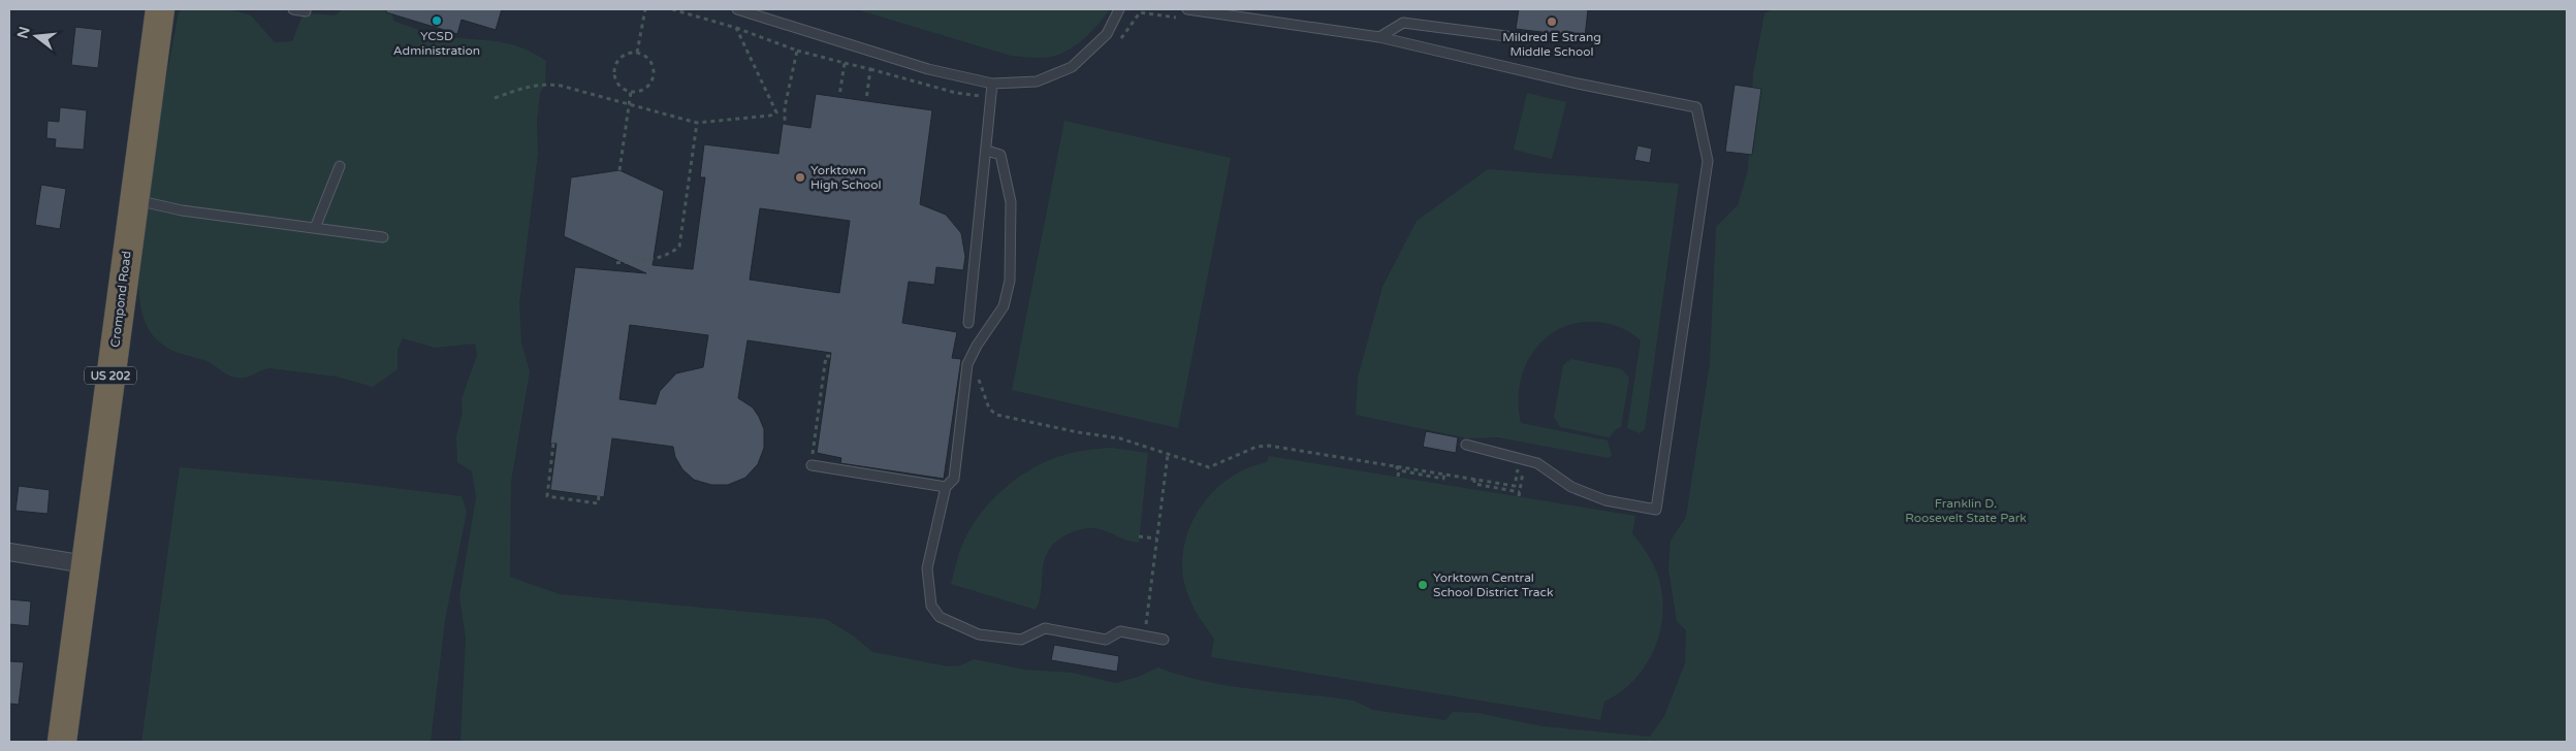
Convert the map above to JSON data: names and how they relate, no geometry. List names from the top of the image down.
{
  "streets": {
    "highway": ["Crompond Road", "US 202"]
  },
  "parks": ["Franklin D. Roosevelt State Park"],
  "places": [
    "YCSD Administration",
    "Mildred E Strang Middle School",
    "Yorktown High School",
    "Yorktown Central School District Track"
  ],
  "north": "left"
}
